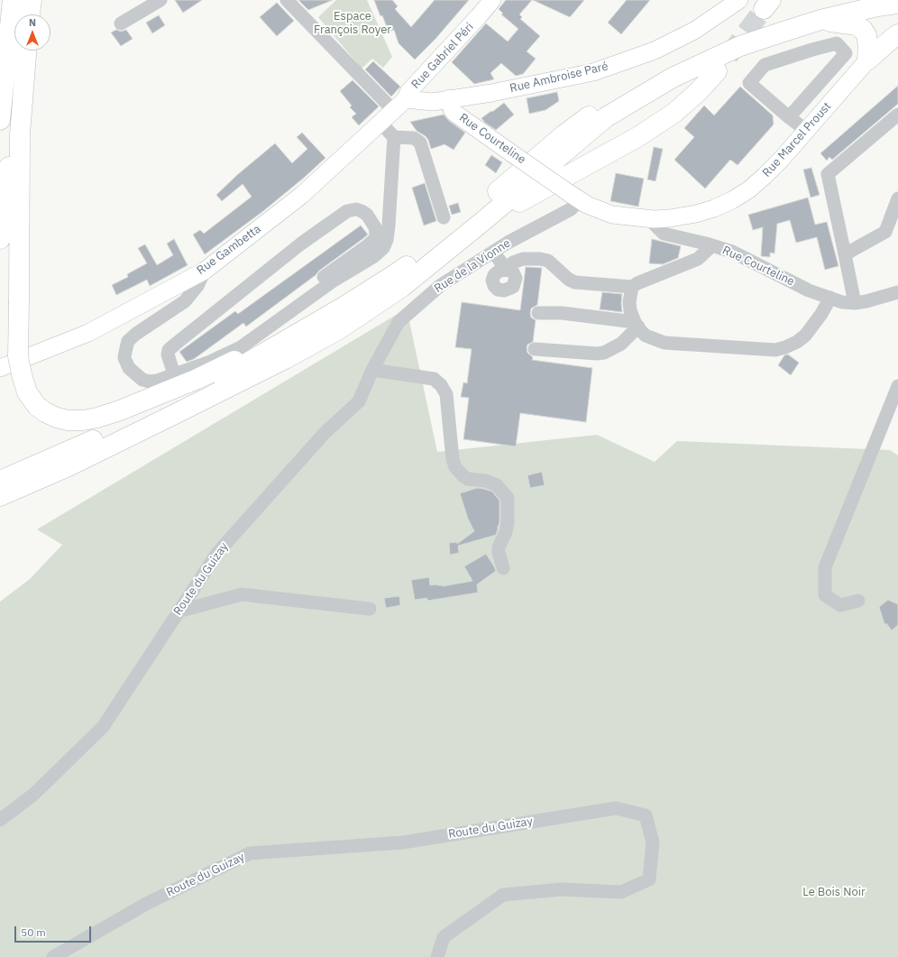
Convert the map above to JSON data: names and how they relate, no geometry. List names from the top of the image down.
{
  "streets": {
    "main road": [
      "Rue Gabriel Péri",
      "Rue Ambroise Paré",
      "Rue Courteline",
      "Rue Marcel Proust",
      "Rue Gambetta"
    ],
    "street": ["Rue de la Vionne", "Route du Guizay"]
  },
  "crossings": [
    ["Rue Gabriel Péri", "Rue Ambroise Paré"],
    ["Rue Gabriel Péri", "Rue Gambetta"],
    ["Rue Ambroise Paré", "Rue Courteline"],
    ["Rue Courteline", "Rue Marcel Proust"],
    ["Rue Courteline", "Rue de la Vionne"],
    ["Rue de la Vionne", "Route du Guizay"]
  ],
  "parks": ["Espace François Royer", "Le Bois Noir"],
  "scale_bar": "50 m",
  "north": "top"
}
